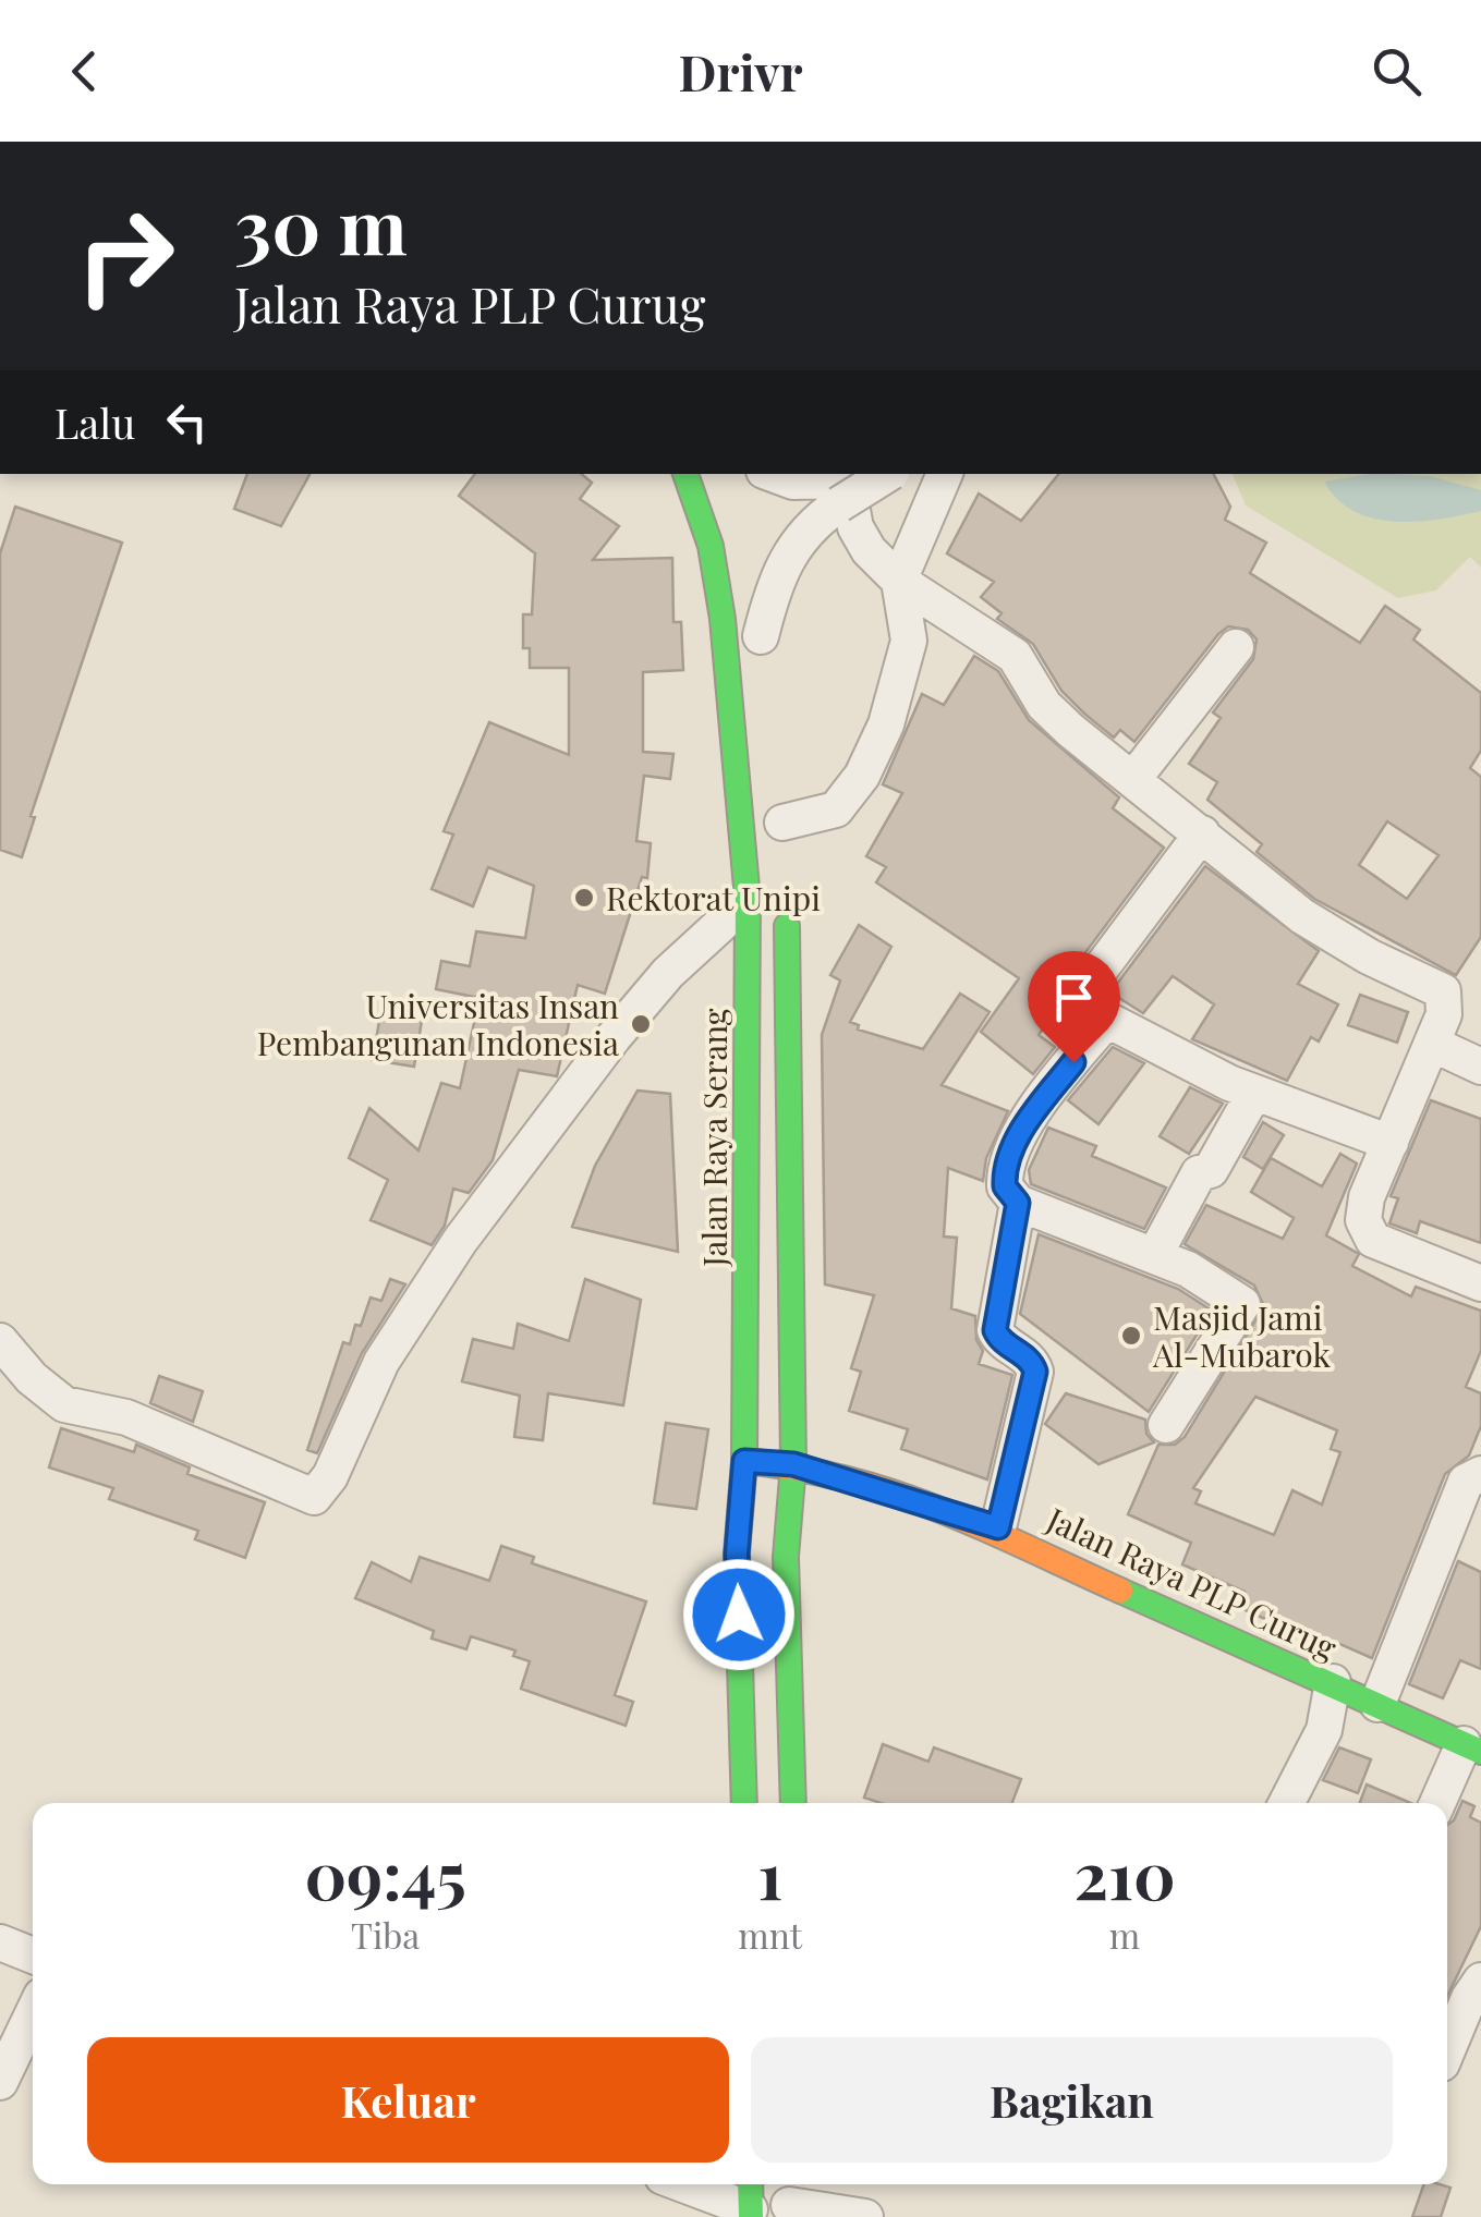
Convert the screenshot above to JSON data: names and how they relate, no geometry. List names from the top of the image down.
{
  "streets": {
    "main road": ["Jalan Raya Serang", "Jalan Raya PLP Curug"]
  },
  "crossings": [
    ["Jalan Raya Serang", "Jalan Raya PLP Curug"]
  ],
  "places": ["Rektorat Unipi", "Universitas Insan Pembangunan Indonesia", "Masjid Jami Al-Mubarok"],
  "page": {
    "header": "Drivr",
    "turn": ["30 m", "Jalan Raya PLP Curug"],
    "then": "Lalu",
    "eta": [
      "09:45",
      "Tiba",
      "1",
      "mnt",
      "210",
      "m"
    ],
    "buttons": ["Keluar", "Bagikan"]
  }
}
